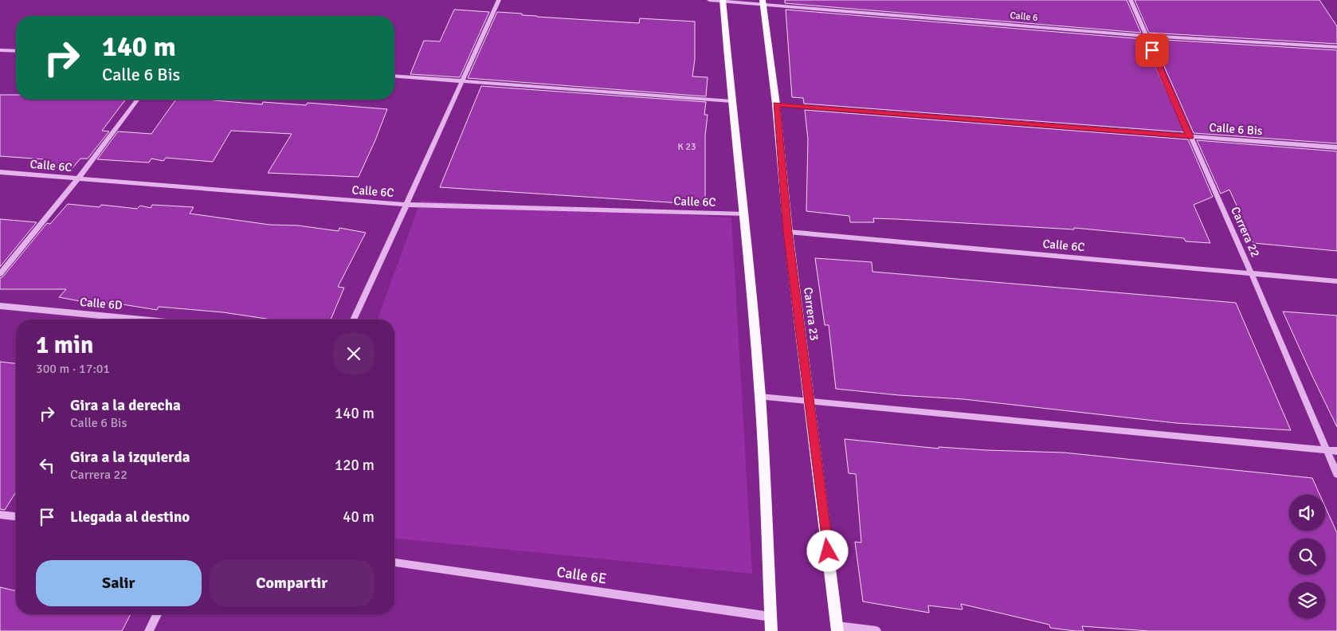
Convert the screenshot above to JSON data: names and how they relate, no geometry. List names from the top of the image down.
{
  "streets": {
    "main road": ["Carrera 23"],
    "street": [
      "Calle 6",
      "Calle 6 Bis",
      "Calle 6C",
      "Carrera 22",
      "Calle 6D",
      "Calle 6E"
    ]
  },
  "crossings": [
    ["Calle 6", "Carrera 22"],
    ["Calle 6", "Carrera 23"],
    ["Calle 6 Bis", "Carrera 22"],
    ["Calle 6 Bis", "Carrera 23"],
    ["Calle 6C", "Carrera 22"],
    ["Calle 6C", "Carrera 23"]
  ],
  "house_numbers": ["K 23"],
  "page": {
    "turn": ["140 m", "Calle 6 Bis"],
    "heading": ["1 min", "300 m · 17:01"],
    "list": [
      {
        "name": "Gira a la derecha",
        "note": "Calle 6 Bis",
        "value": "140 m"
      },
      {
        "name": "Gira a la izquierda",
        "note": "Carrera 22",
        "value": "120 m"
      },
      {
        "name": "Llegada al destino",
        "value": "40 m"
      }
    ],
    "buttons": ["Salir", "Compartir"]
  }
}
